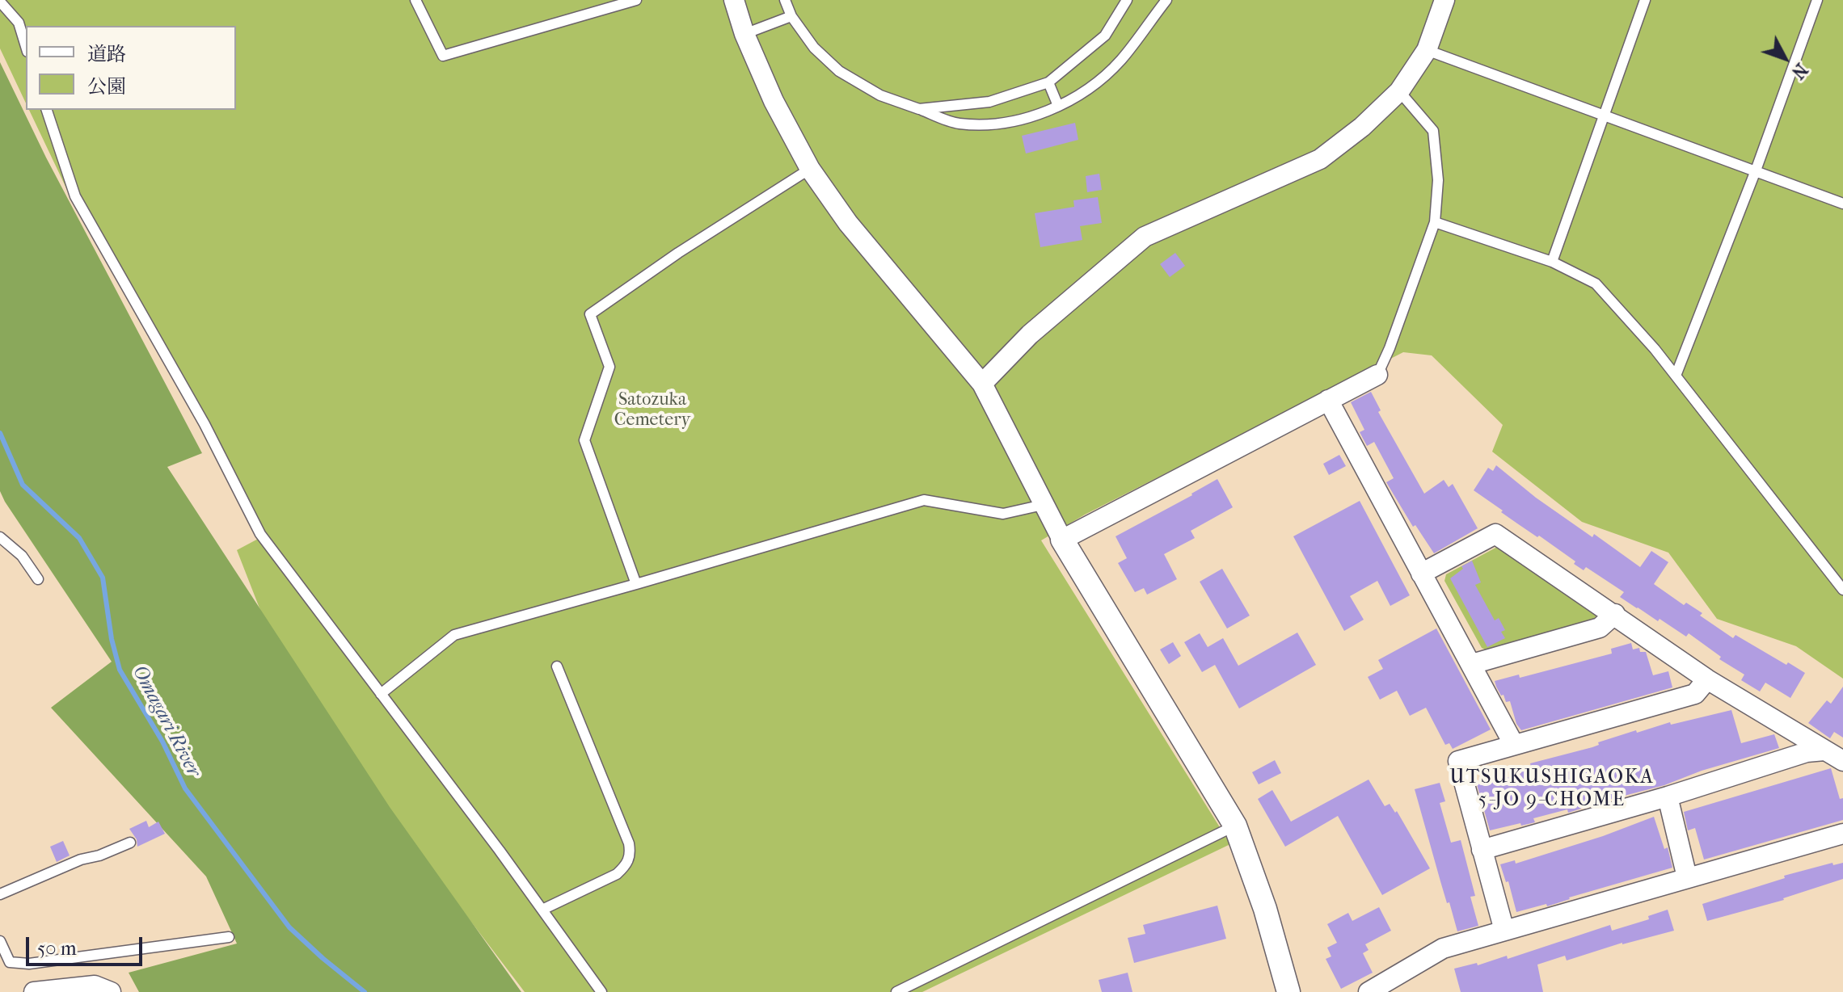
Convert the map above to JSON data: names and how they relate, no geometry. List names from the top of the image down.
{
  "districts": ["UTSUKUSHIGAOKA 5-JO 9-CHOME"],
  "water": ["Omagari River"],
  "parks": ["Satozuka Cemetery"],
  "legend": ["道路", "公園"],
  "scale_bar": "50 m",
  "north": "bottom right"
}
